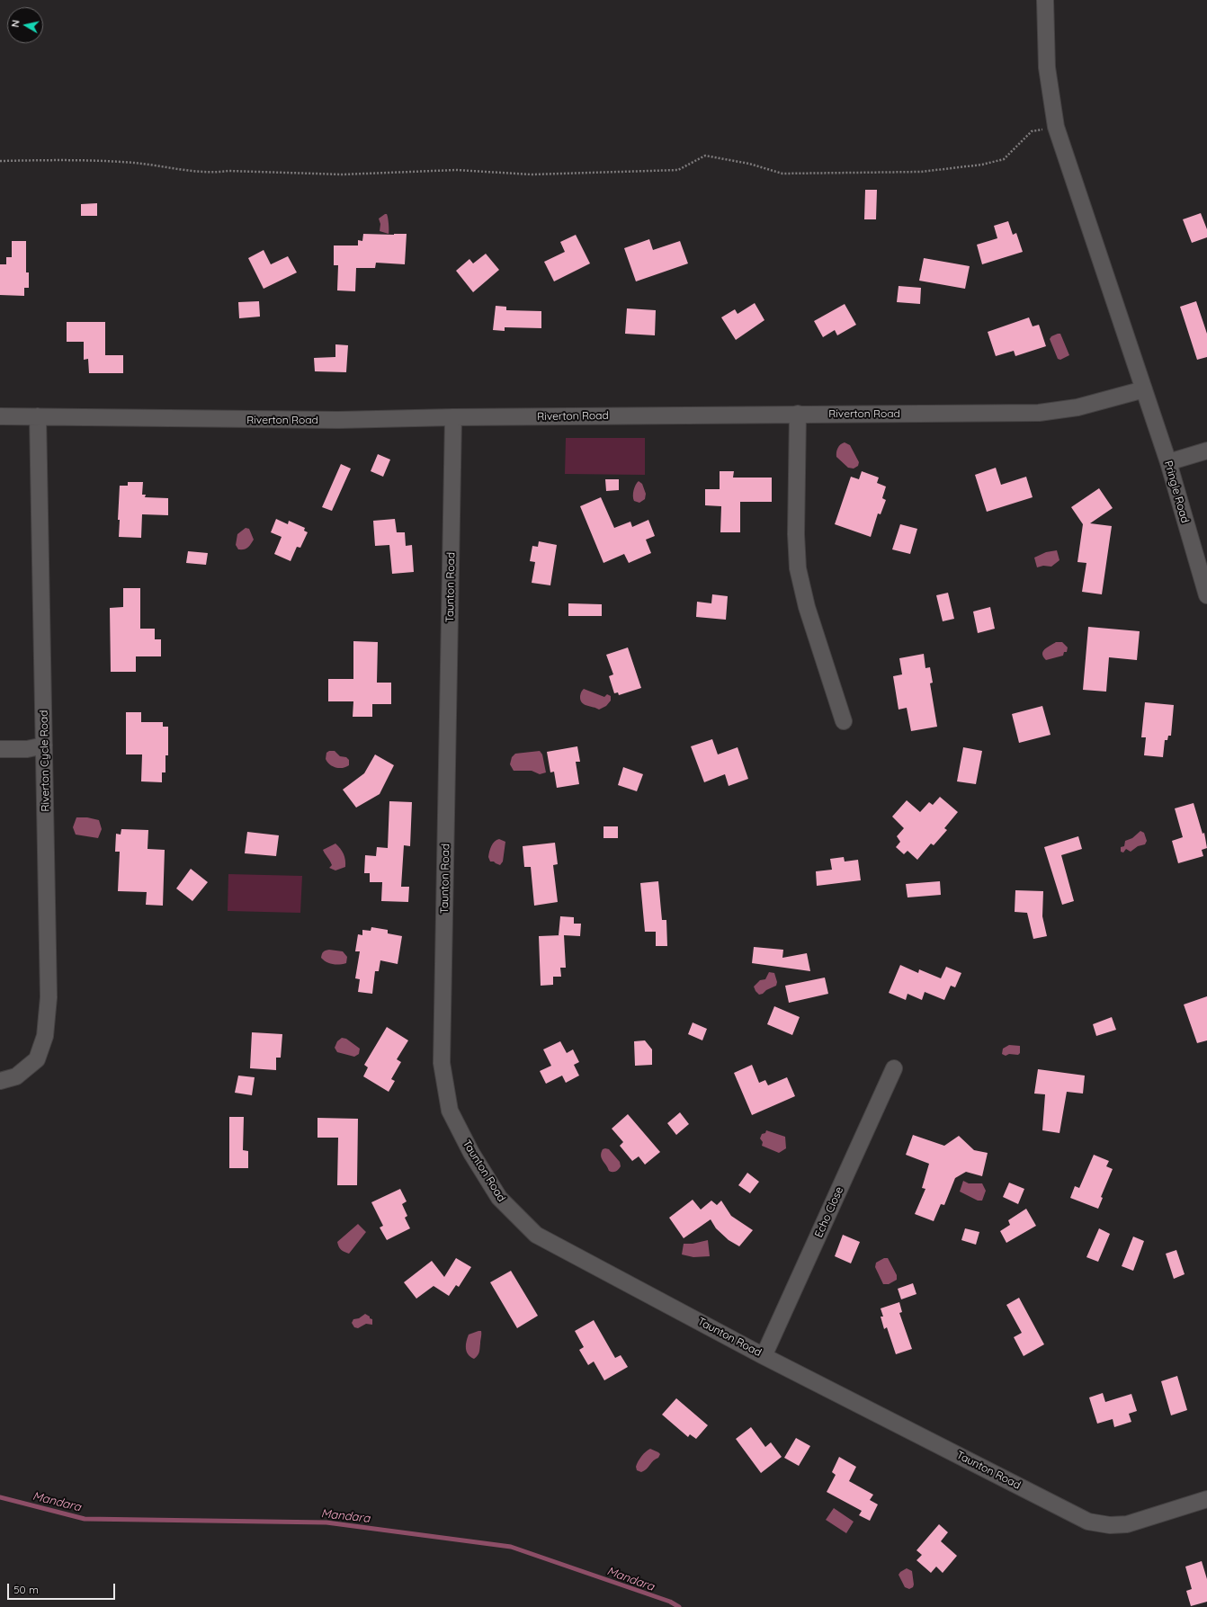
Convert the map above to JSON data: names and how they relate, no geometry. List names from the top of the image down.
{
  "streets": {
    "street": [
      "Riverton Road",
      "Pringle Road",
      "Taunton Road",
      "Riverton Cycle Road",
      "Echo Close"
    ]
  },
  "crossings": [
    ["Riverton Road", "Pringle Road"],
    ["Riverton Road", "Taunton Road"],
    ["Riverton Road", "Riverton Cycle Road"],
    ["Taunton Road", "Echo Close"]
  ],
  "water": ["Mandara"],
  "scale_bar": "50 m",
  "north": "left"
}
